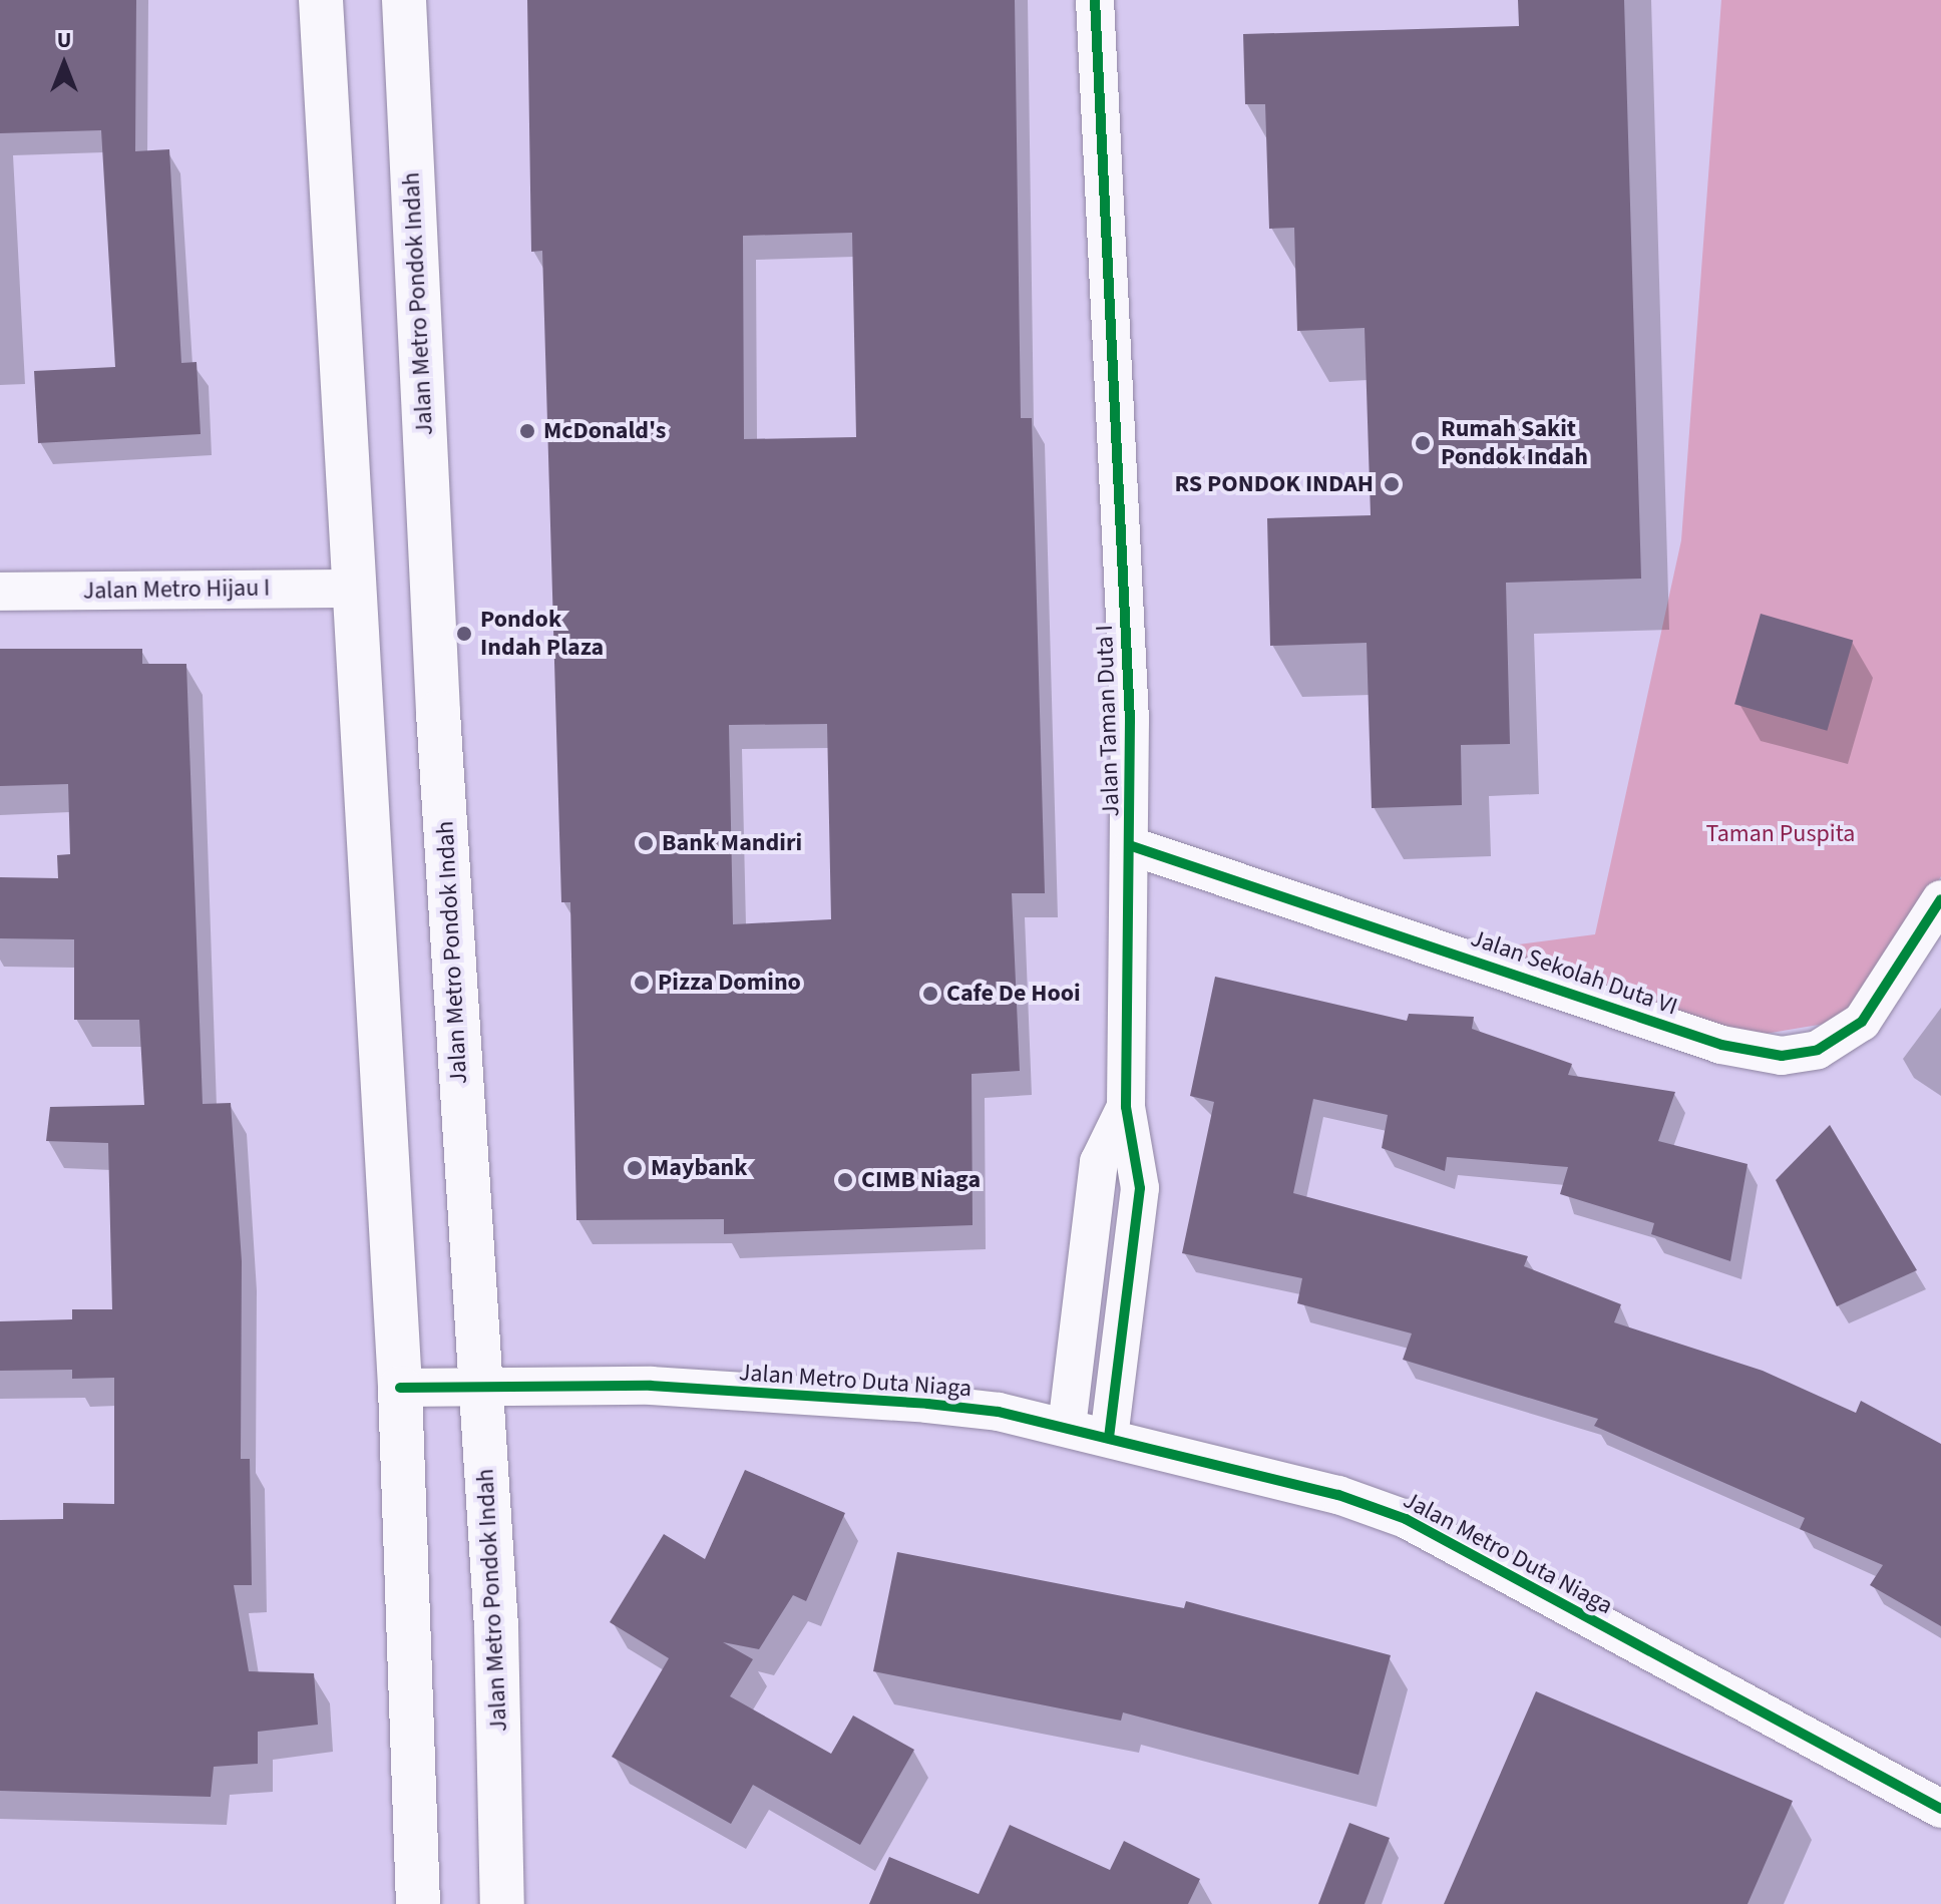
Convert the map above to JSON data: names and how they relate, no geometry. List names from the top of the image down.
{
  "streets": {
    "highway": ["Jalan Metro Pondok Indah"],
    "street": [
      "Jalan Metro Hijau I",
      "Jalan Taman Duta I",
      "Jalan Sekolah Duta VI",
      "Jalan Metro Duta Niaga"
    ]
  },
  "crossings": [
    ["Jalan Metro Pondok Indah", "Jalan Metro Duta Niaga"],
    ["Jalan Taman Duta I", "Jalan Sekolah Duta VI"],
    ["Jalan Taman Duta I", "Jalan Metro Duta Niaga"]
  ],
  "parks": ["Taman Puspita"],
  "places": [
    "McDonald's",
    "Rumah Sakit Pondok Indah",
    "RS PONDOK INDAH",
    "Pondok Indah Plaza",
    "Bank Mandiri",
    "Pizza Domino",
    "Cafe De Hooi",
    "Maybank",
    "CIMB Niaga"
  ],
  "north": "top"
}
